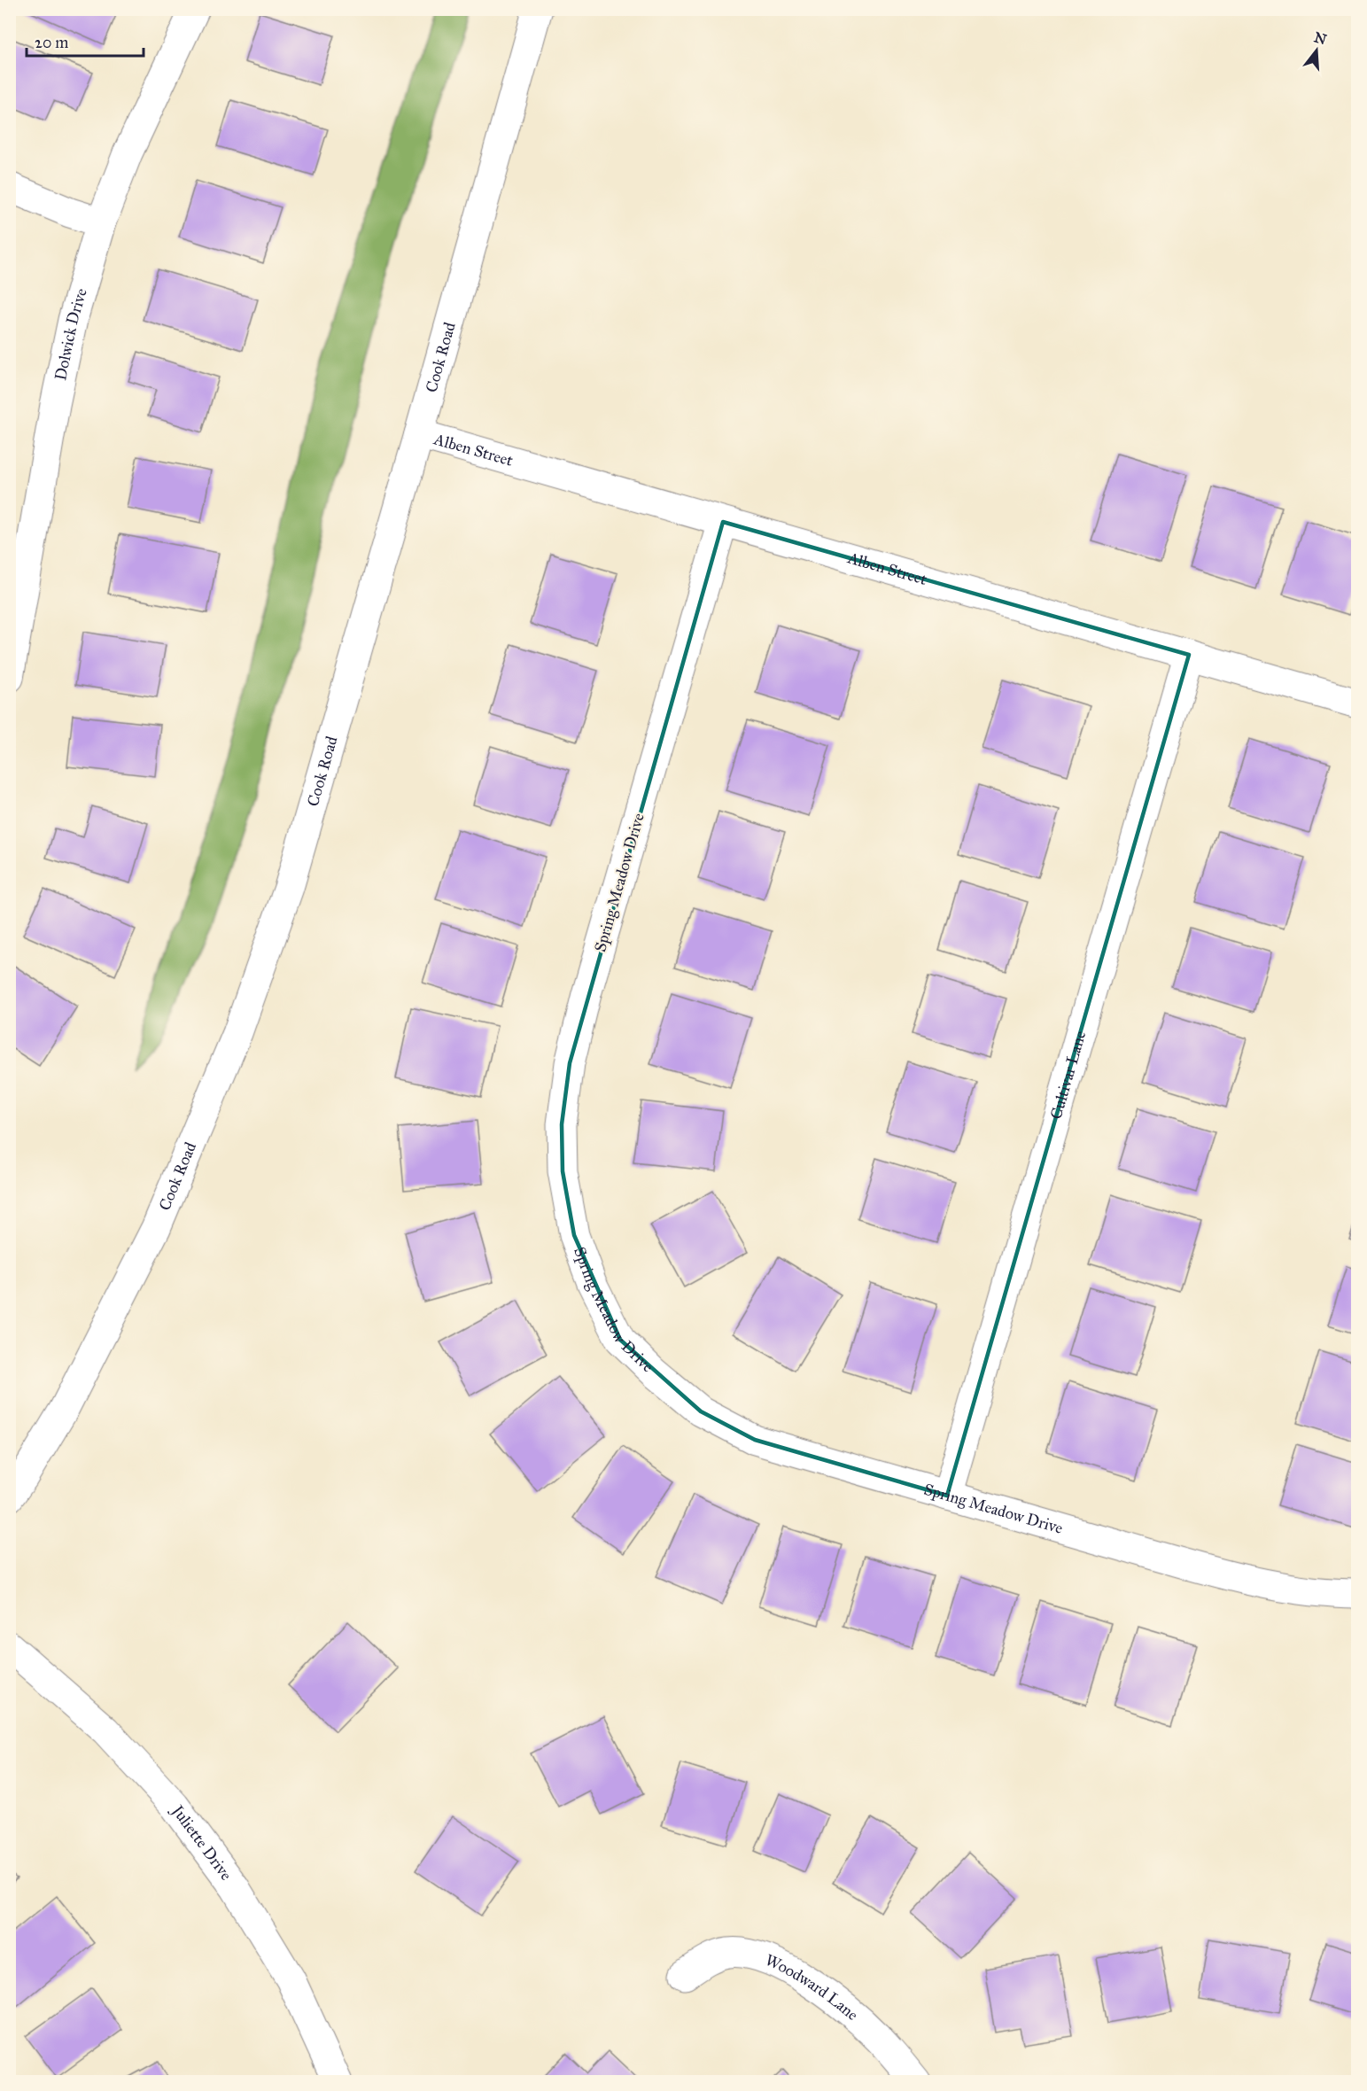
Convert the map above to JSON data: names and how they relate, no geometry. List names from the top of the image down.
{
  "streets": {
    "street": [
      "Dolwick Drive",
      "Cook Road",
      "Alben Street",
      "Spring Meadow Drive",
      "Cultivar Lane",
      "Juliette Drive",
      "Woodward Lane"
    ]
  },
  "crossings": [
    ["Cook Road", "Alben Street"],
    ["Alben Street", "Spring Meadow Drive"],
    ["Alben Street", "Cultivar Lane"],
    ["Spring Meadow Drive", "Cultivar Lane"]
  ],
  "scale_bar": "20 m",
  "north": "top"
}
